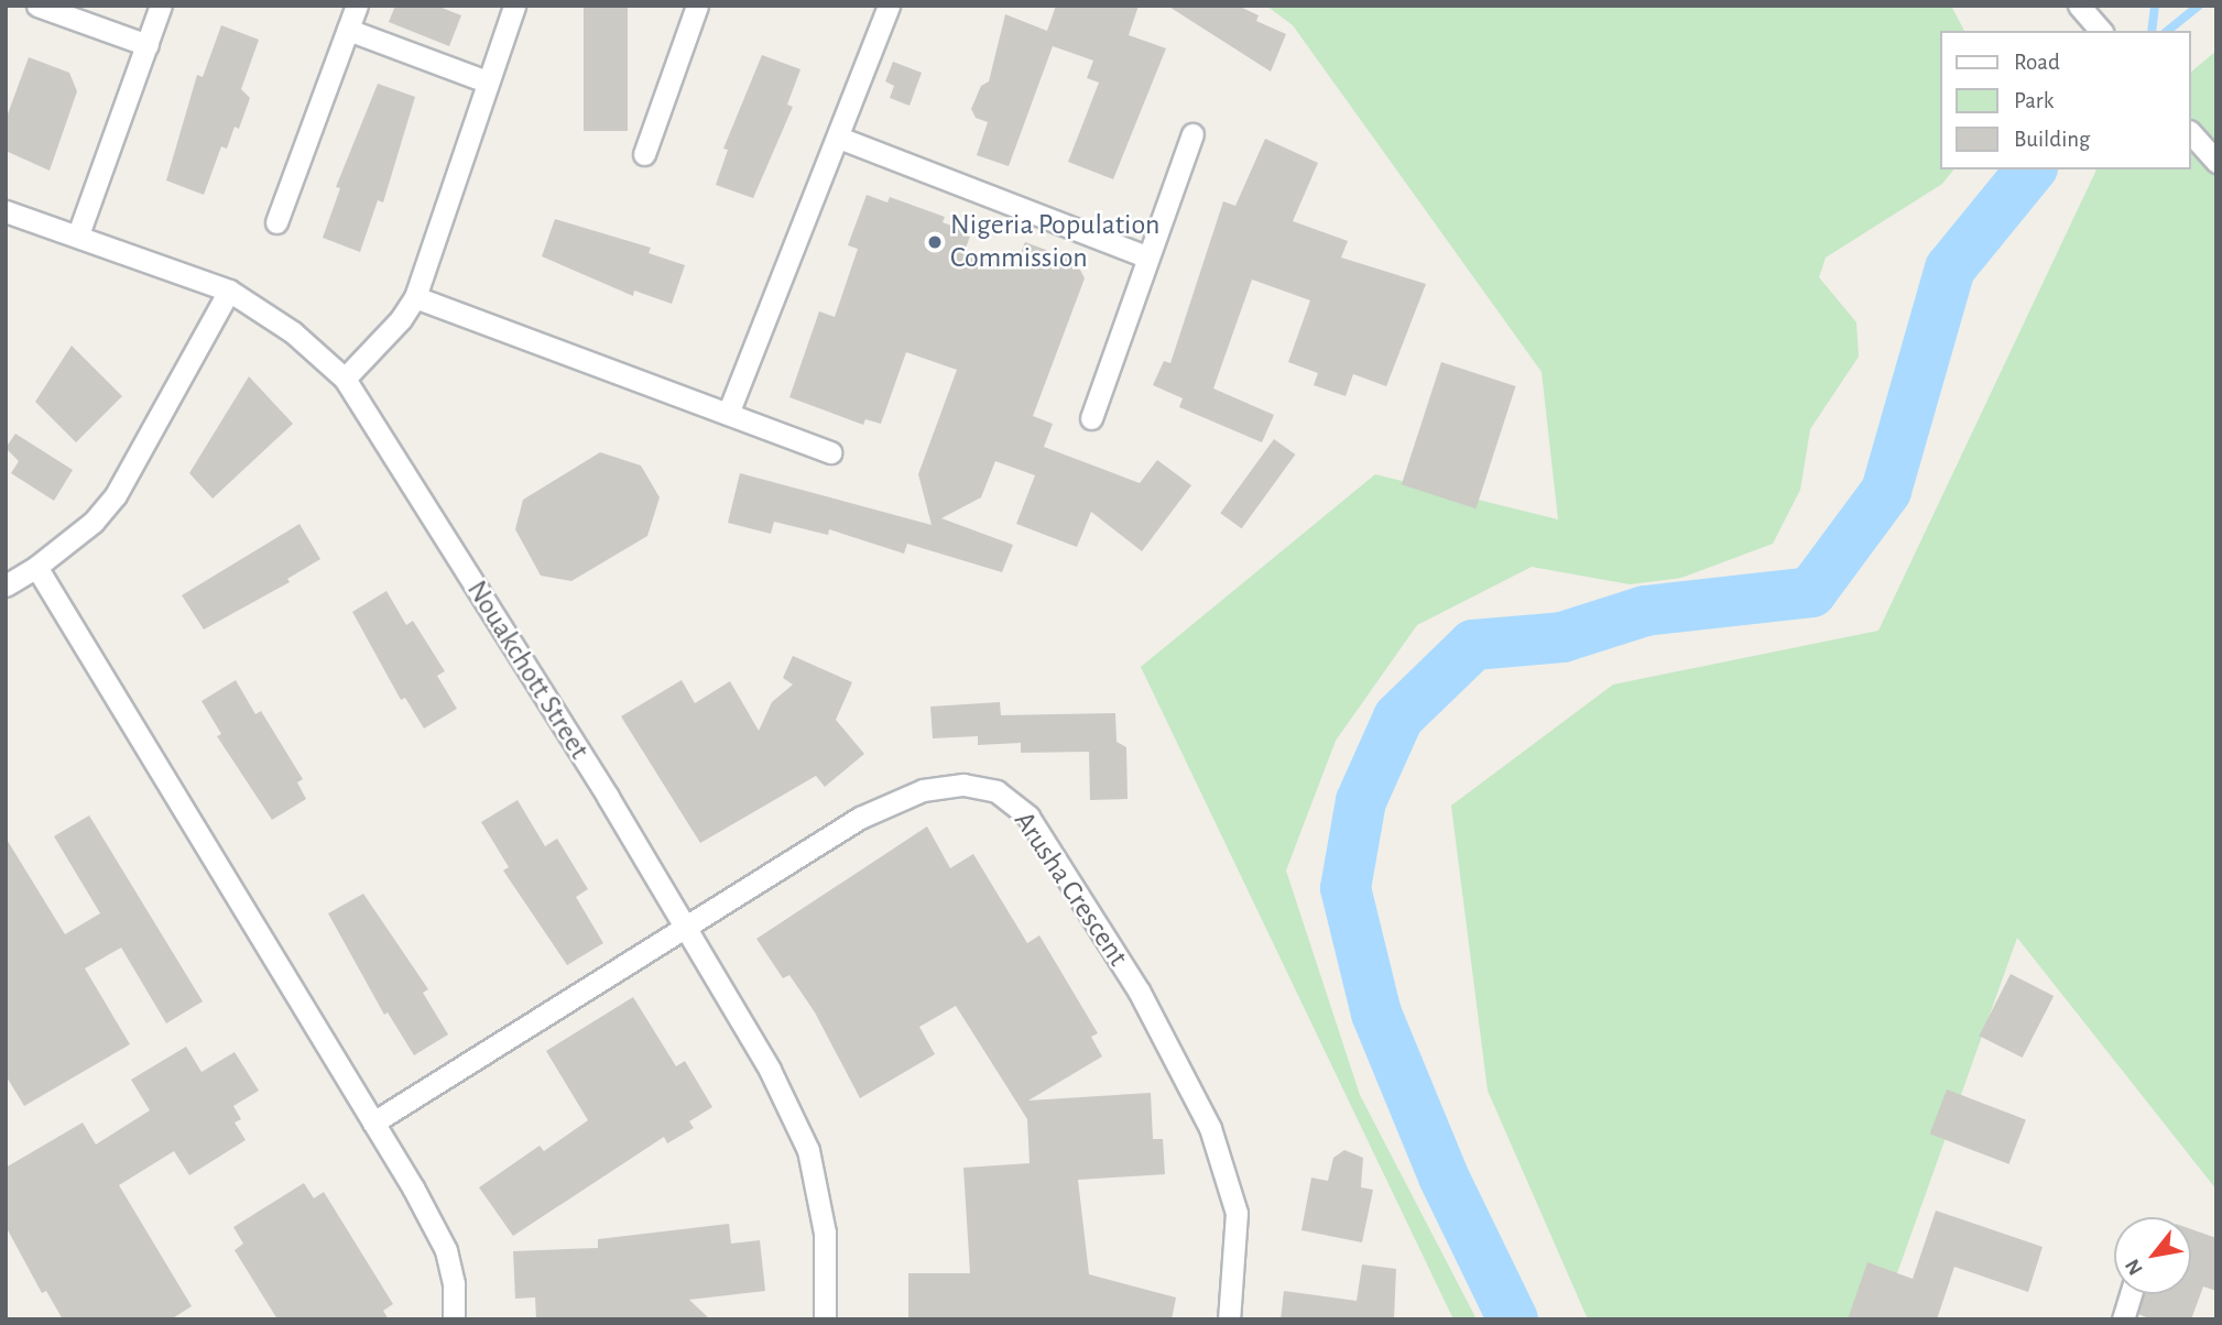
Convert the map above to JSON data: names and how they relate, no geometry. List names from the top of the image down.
{
  "streets": {
    "street": ["Nouakchott Street", "Arusha Crescent"]
  },
  "crossings": [
    ["Nouakchott Street", "Arusha Crescent"]
  ],
  "places": ["Nigeria Population Commission"],
  "legend": ["Road", "Park", "Building"],
  "north": "bottom left"
}
